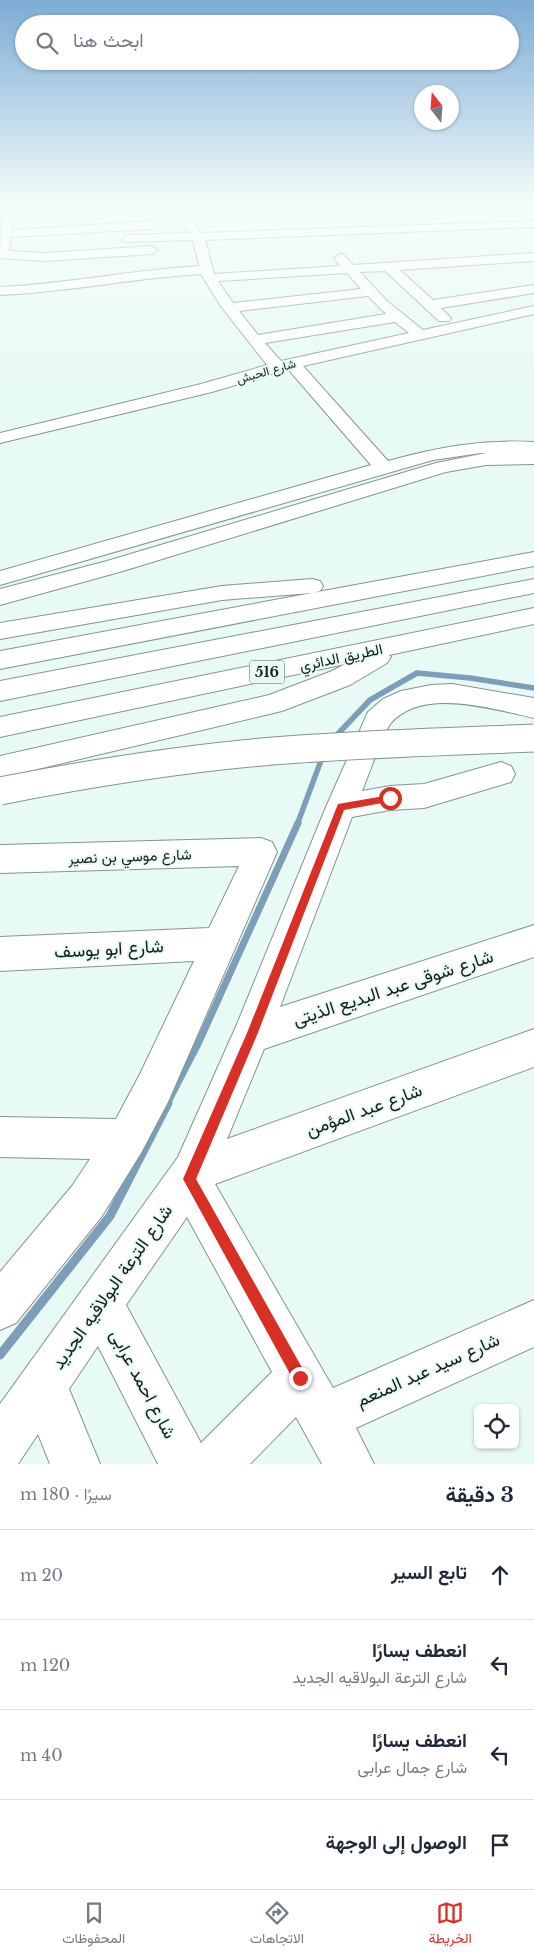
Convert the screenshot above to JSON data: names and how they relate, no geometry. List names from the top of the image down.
{
  "streets": {
    "main road": [
      "شارع الحبش",
      "الطريق الدائري",
      "516",
      "شارع موسي بن نصير",
      "شارع ابو يوسف",
      "شارع شوقى عبد البديع الذيتى",
      "شارع عبد المؤمن",
      "شارع الترعة البولاقيه الجديد",
      "شارع سيد عبد المنعم",
      "شارع احمد عرابى"
    ]
  },
  "crossings": [
    ["شارع موسي بن نصير", "شارع ابو يوسف"],
    ["شارع شوقى عبد البديع الذيتى", "شارع الترعة البولاقيه الجديد"],
    ["شارع عبد المؤمن", "شارع الترعة البولاقيه الجديد"],
    ["شارع الترعة البولاقيه الجديد", "شارع احمد عرابى"]
  ],
  "north": "top",
  "page": {
    "search": "ابحث هنا",
    "heading": ["3 دقيقة", "سيرًا · 180 m"],
    "list": [
      ["تابع السير", "20 m"],
      ["انعطف يسارًا", "شارع الترعة البولاقيه الجديد", "120 m"],
      ["انعطف يسارًا", "شارع جمال عرابى", "40 m"],
      "الوصول إلى الوجهة"
    ],
    "nav": ["الخريطة", "الاتجاهات", "المحفوظات"]
  }
}
